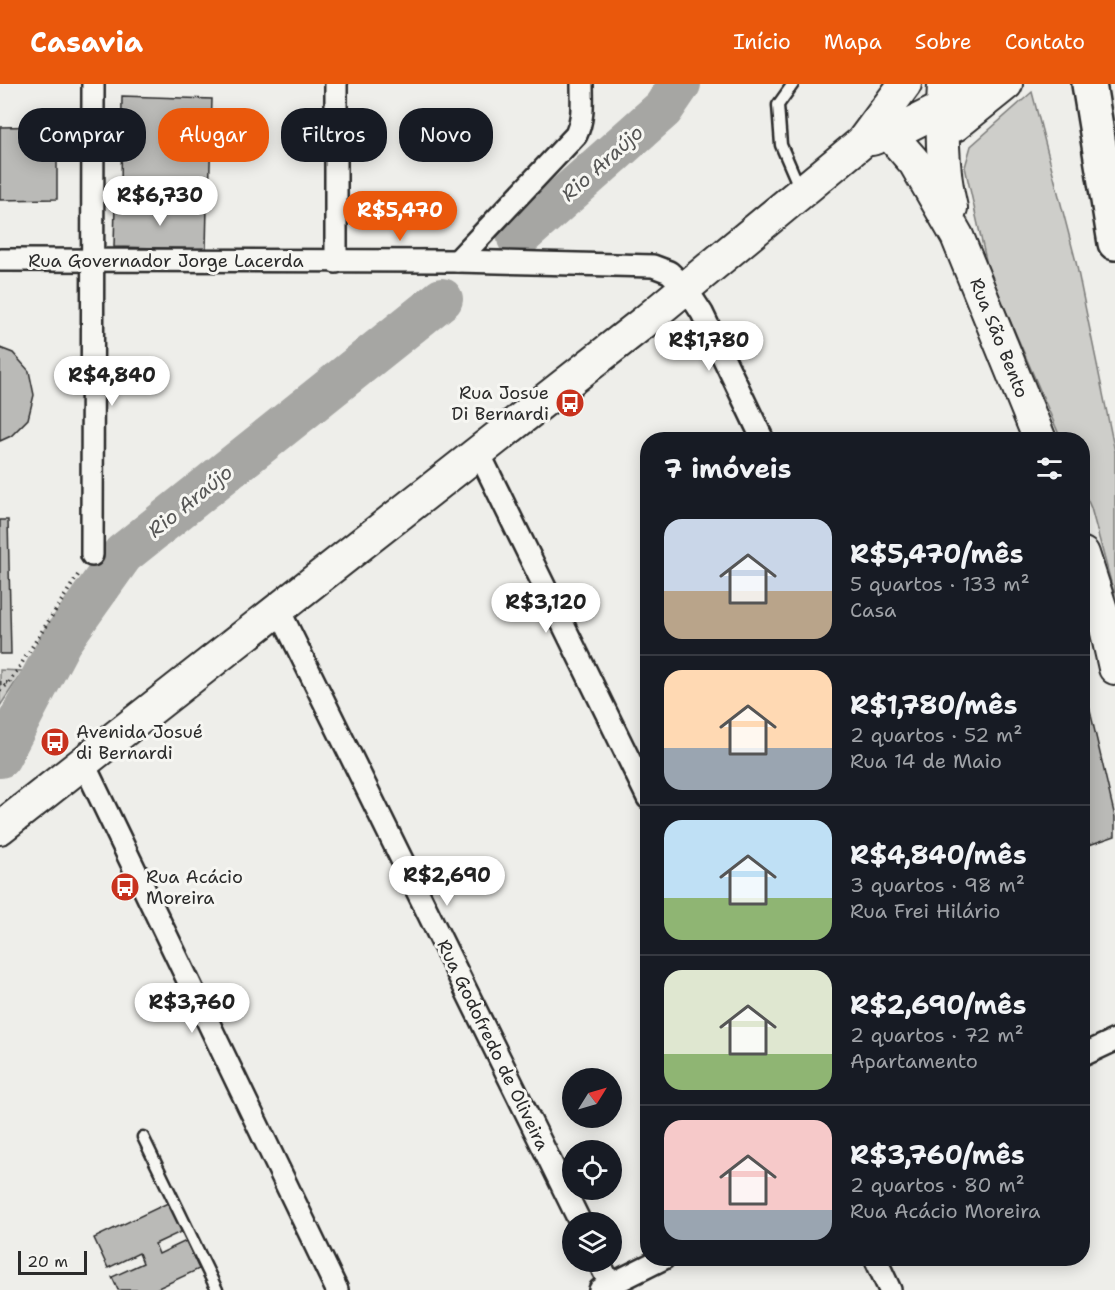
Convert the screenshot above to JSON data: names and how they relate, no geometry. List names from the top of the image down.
{
  "streets": {
    "main road": ["Rua São Bento"],
    "street": ["Rua Governador Jorge Lacerda", "Rua Godofredo de Oliveira"]
  },
  "water": ["Rio Araújo"],
  "places": {
    "bus stop": ["Rua Josue Di Bernardi", "Avenida Josué di Bernardi", "Rua Acácio Moreira"]
  },
  "scale_bar": "20 m",
  "north": "top right",
  "page": {
    "header": "Casavia",
    "nav": [
      "Início",
      "Mapa",
      "Sobre",
      "Contato"
    ],
    "chip": [
      "Comprar",
      "Alugar",
      "Filtros",
      "Novo"
    ],
    "price": [
      "R$6,730",
      "R$5,470",
      "R$1,780",
      "R$4,840",
      "R$3,120",
      "R$2,690",
      "R$3,760"
    ],
    "heading": "7 imóveis",
    "list": [
      {
        "name": "R$5,470/mês",
        "note": "5 quartos · 133 m² · Casa"
      },
      {
        "name": "R$1,780/mês",
        "note": "2 quartos · 52 m² · Rua 14 de Maio"
      },
      {
        "name": "R$4,840/mês",
        "note": "3 quartos · 98 m² · Rua Frei Hilário"
      },
      {
        "name": "R$2,690/mês",
        "note": "2 quartos · 72 m² · Apartamento"
      },
      {
        "name": "R$3,760/mês",
        "note": "2 quartos · 80 m² · Rua Acácio Moreira"
      }
    ],
    "scale": "20 m"
  }
}
